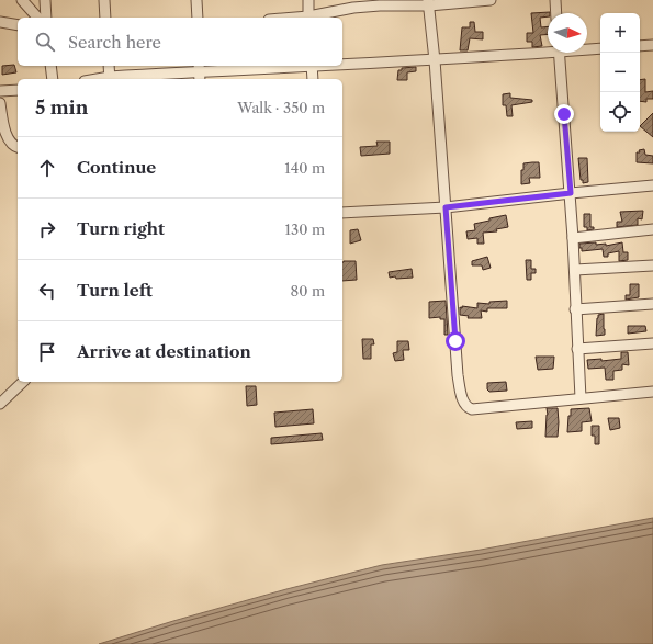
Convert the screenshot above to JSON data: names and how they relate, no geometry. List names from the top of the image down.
{
  "north": "right",
  "page": {
    "map_buttons": ["+", "−"],
    "search": "Search here",
    "heading": ["5 min", "Walk · 350 m"],
    "list": [
      ["Continue", "140 m"],
      ["Turn right", "130 m"],
      ["Turn left", "80 m"],
      "Arrive at destination"
    ]
  }
}
